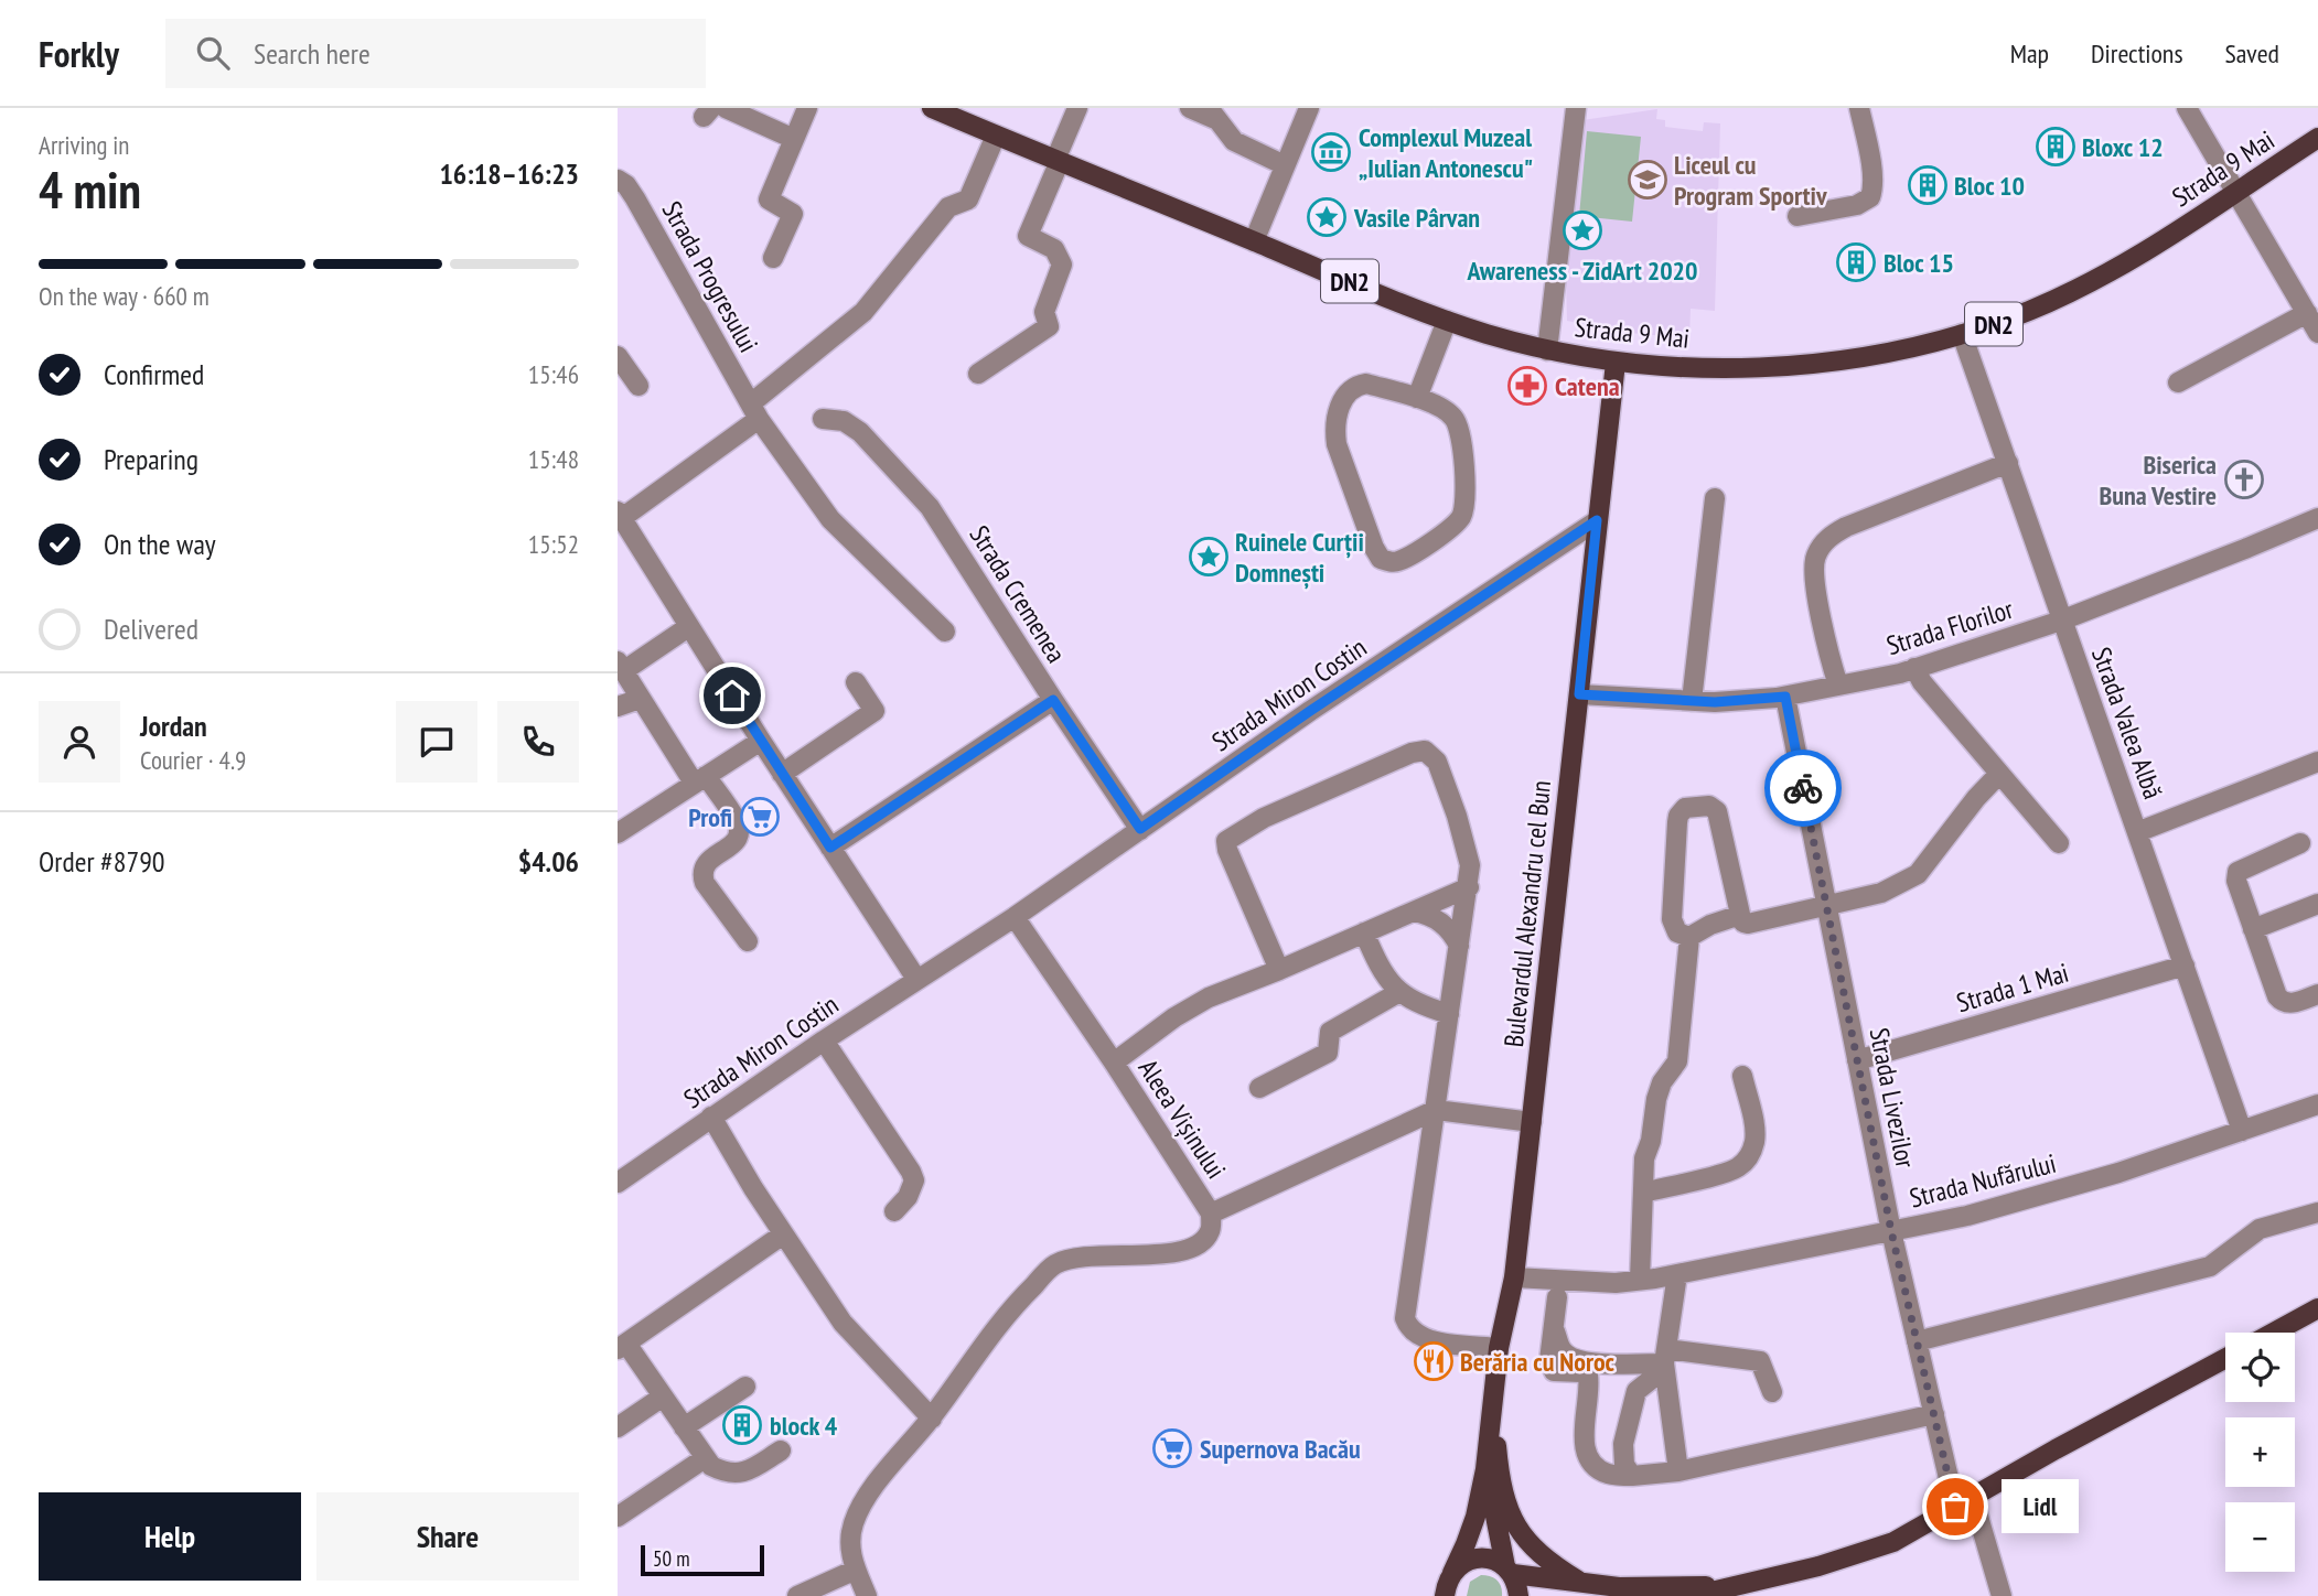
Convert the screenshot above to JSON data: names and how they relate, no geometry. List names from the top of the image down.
{
  "streets": {
    "main road": ["Strada 9 Mai", "DN2", "Bulevardul Alexandru cel Bun"],
    "street": [
      "Strada Progresului",
      "Strada Cremenea",
      "Strada Florilor",
      "Strada Miron Costin",
      "Strada Valea Albă",
      "Strada 1 Mai",
      "Strada Livezilor",
      "Aleea Vișinului",
      "Strada Nufărului"
    ]
  },
  "crossings": [
    ["Strada 9 Mai", "Strada Progresului"],
    ["Strada 9 Mai", "Strada Valea Albă"],
    ["Strada 9 Mai", "Bulevardul Alexandru cel Bun"],
    ["Strada Cremenea", "Strada Miron Costin"],
    ["Strada Florilor", "Strada Valea Albă"],
    ["Strada Florilor", "Bulevardul Alexandru cel Bun"],
    ["Strada Florilor", "Strada Livezilor"],
    ["Strada Miron Costin", "Bulevardul Alexandru cel Bun"],
    ["Strada Valea Albă", "Strada 1 Mai"],
    ["Strada Valea Albă", "Strada Nufărului"],
    ["Bulevardul Alexandru cel Bun", "Strada Nufărului"],
    ["Strada 1 Mai", "Strada Livezilor"],
    ["Strada Livezilor", "Strada Nufărului"]
  ],
  "places": {
    "building": [
      "Bloxc 12",
      "Bloc 10",
      "Bloc 15",
      "block 4"
    ],
    "museum": ["Complexul Muzeal „Iulian Antonescu\""],
    "school or university": ["Liceul cu Program Sportiv"],
    "place": ["Vasile Pârvan", "Awareness - ZidArt 2020", "Ruinele Curții Domnești"],
    "pharmacy": ["Catena"],
    "church": ["Biserica Buna Vestire"],
    "supermarket": ["Profi", "Supernova Bacău"],
    "restaurant": ["Berăria cu Noroc"],
    "other": ["Lidl"]
  },
  "scale_bar": "50 m",
  "page": {
    "header": "Forkly",
    "search": "Search here",
    "nav": ["Map", "Directions", "Saved"],
    "heading": ["4 min", "Arriving in", "16:18–16:23"],
    "panel": [
      "Jordan",
      "Courier · 4.9",
      "Order #8790",
      "$4.06"
    ],
    "bar": "On the way · 660 m",
    "list": [
      ["Confirmed", "15:46"],
      ["Preparing", "15:48"],
      ["On the way", "15:52"],
      "Delivered"
    ],
    "map_buttons": ["+", "−"],
    "buttons": ["Help", "Share"],
    "bubble": "Lidl",
    "scale": "50 m"
  }
}
